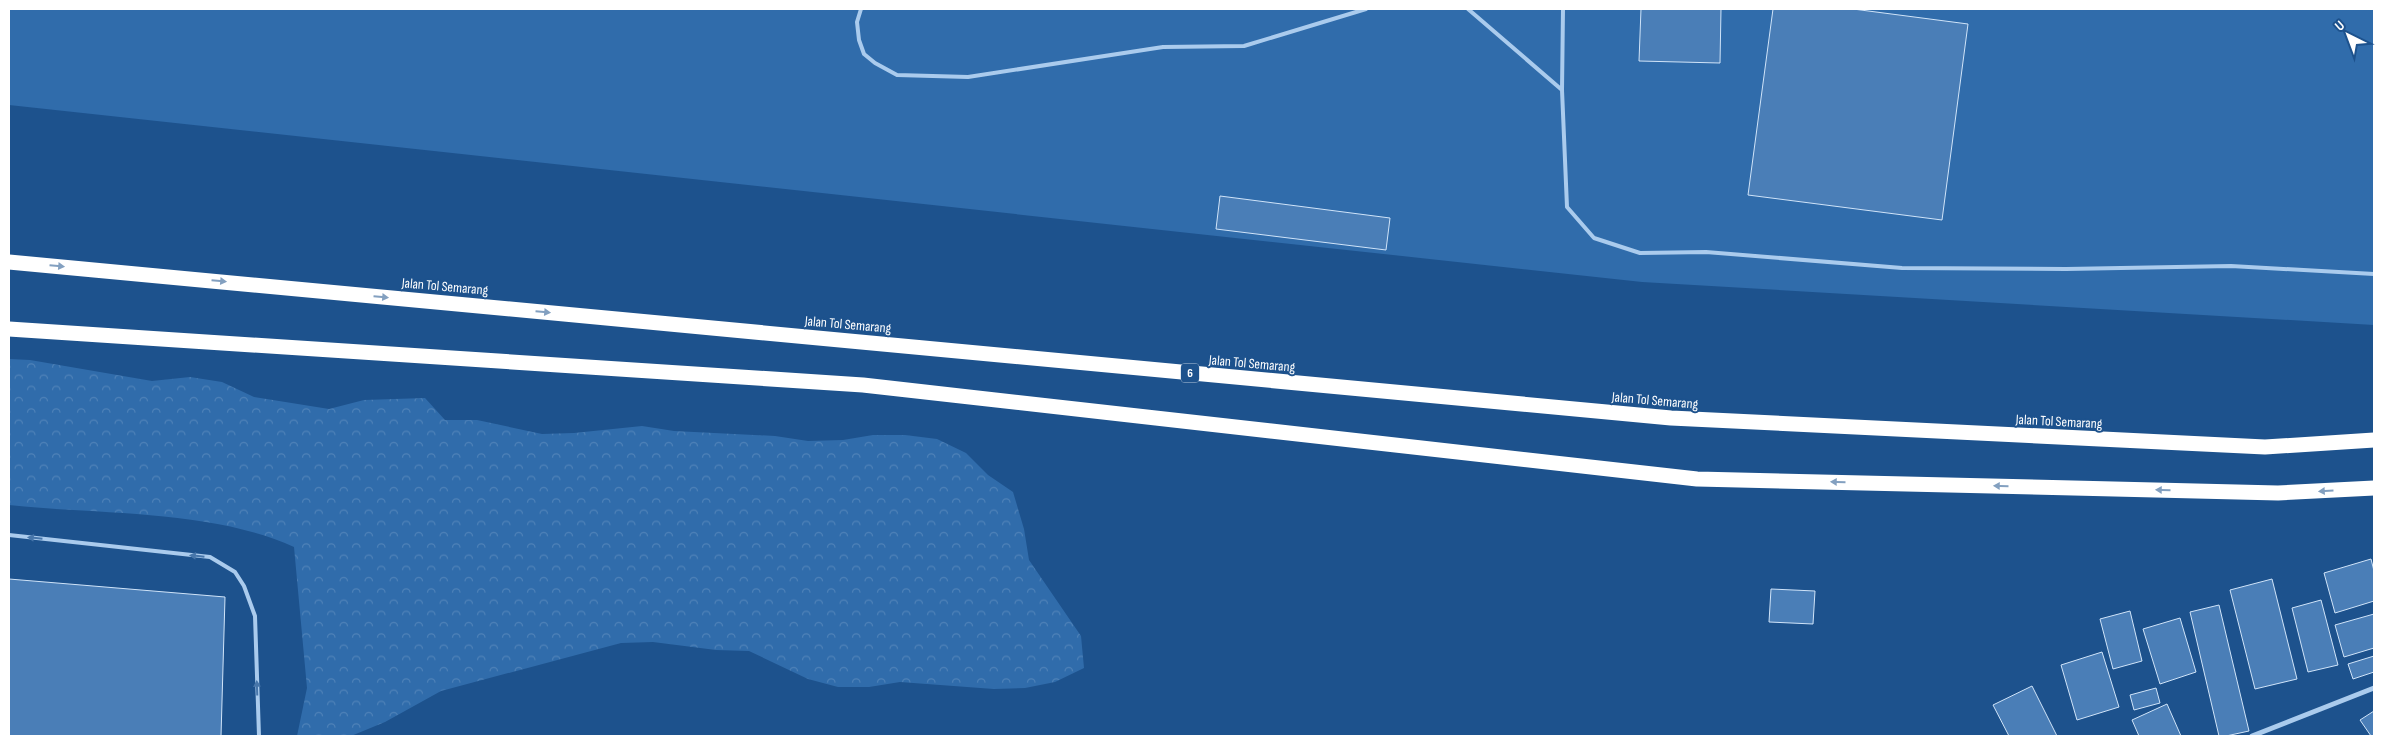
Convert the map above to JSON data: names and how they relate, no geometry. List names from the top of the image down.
{
  "streets": {
    "highway": ["Jalan Tol Semarang", "6"]
  },
  "north": "top left"
}
